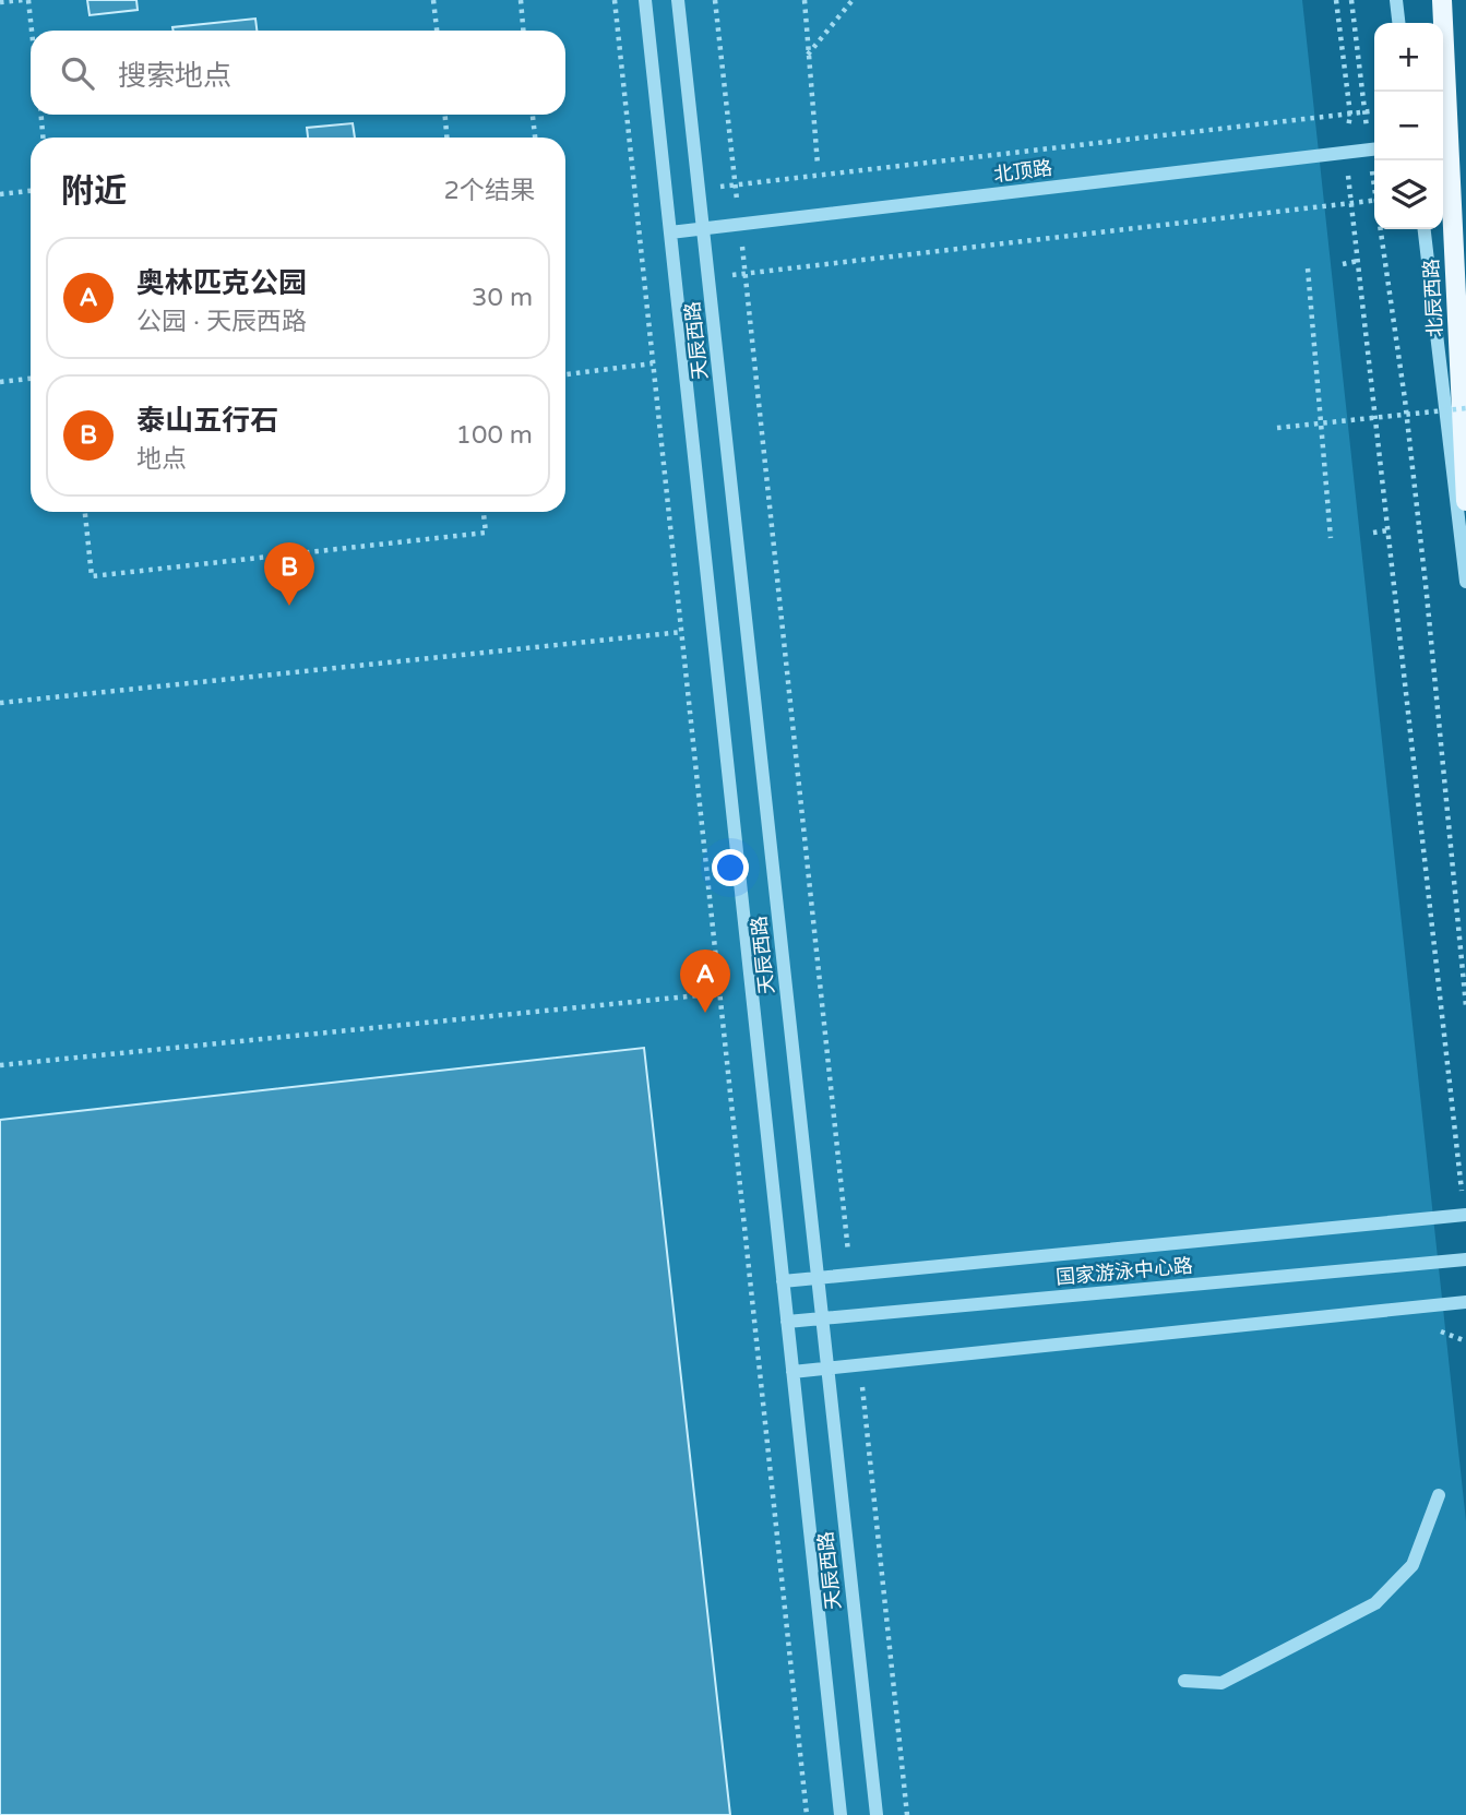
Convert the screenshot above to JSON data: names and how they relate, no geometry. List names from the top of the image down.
{
  "streets": {
    "main road": ["北辰西路"],
    "street": ["北顶路", "天辰西路", "国家游泳中心路"]
  },
  "crossings": [
    ["北顶路", "天辰西路"],
    ["天辰西路", "国家游泳中心路"]
  ],
  "page": {
    "map_buttons": ["+", "−"],
    "search": "搜索地点",
    "heading": ["附近", "2个结果"],
    "list": [
      {
        "mark": "A",
        "name": "奥林匹克公园",
        "note": "公园 · 天辰西路",
        "value": "30 m"
      },
      {
        "mark": "B",
        "name": "泰山五行石",
        "note": "地点",
        "value": "100 m"
      }
    ],
    "pins": ["B", "A"]
  }
}
